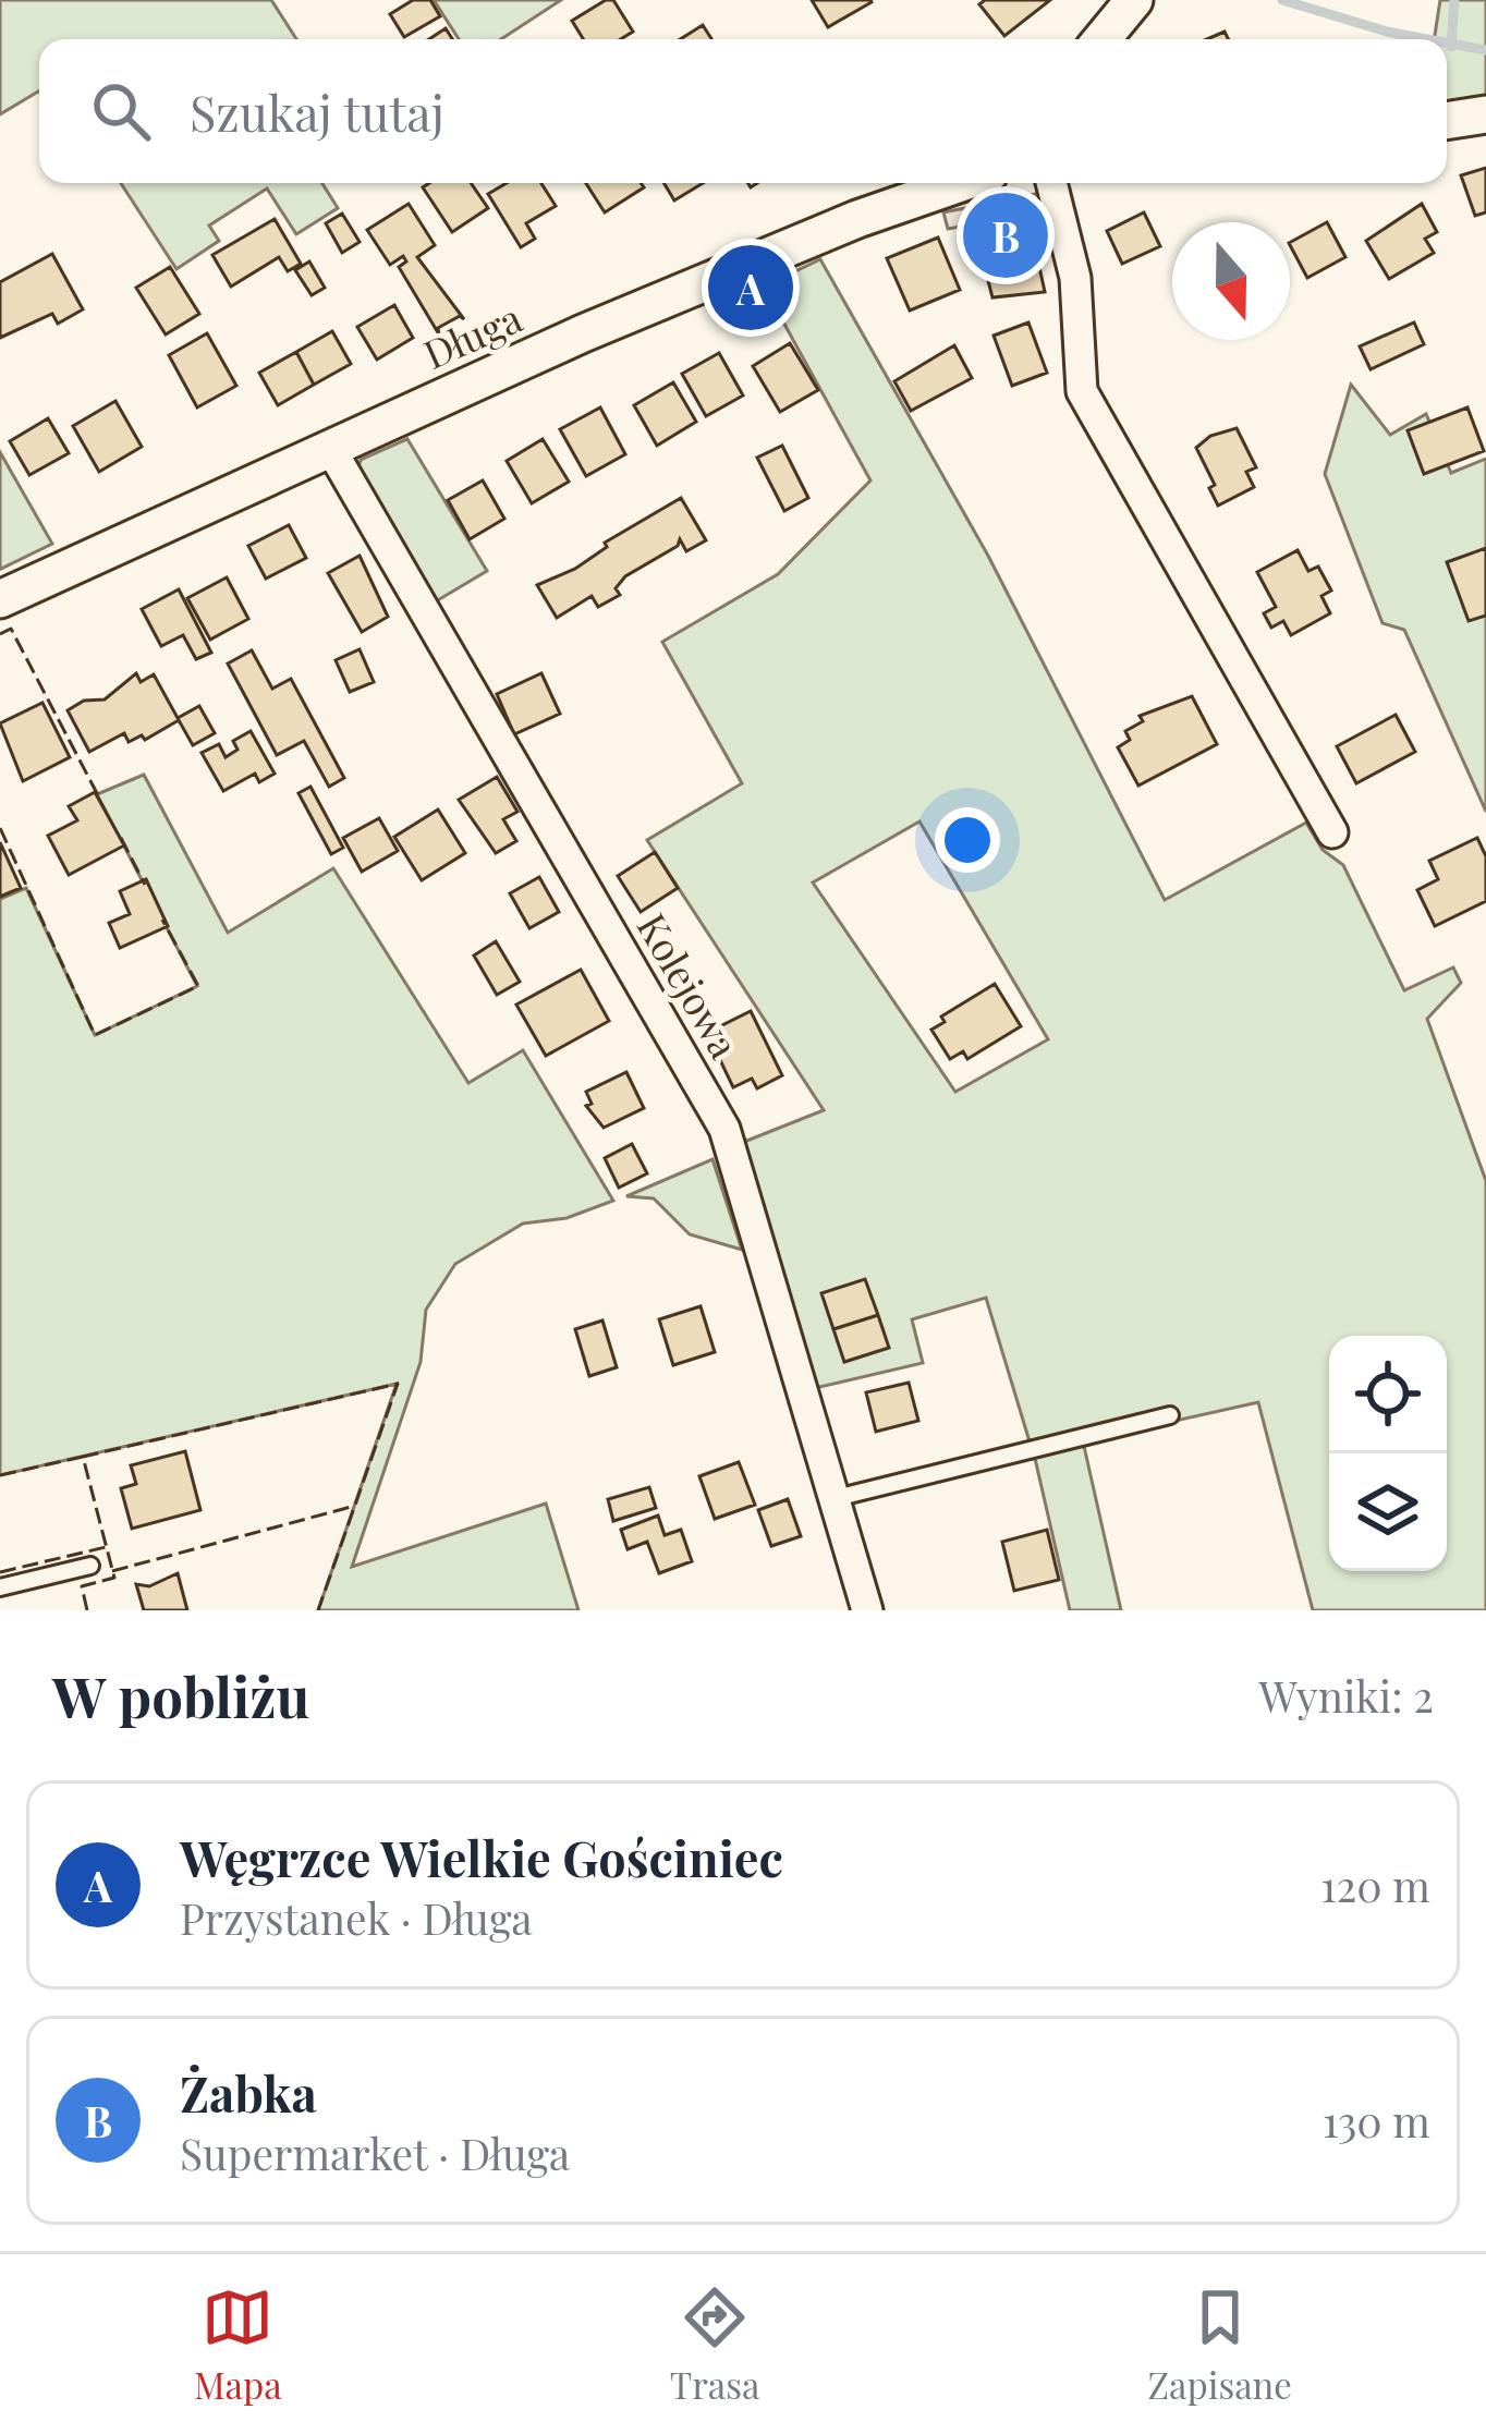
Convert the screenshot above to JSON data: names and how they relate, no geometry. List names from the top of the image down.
{
  "streets": {
    "street": ["Długa", "Kolejowa"]
  },
  "crossings": [
    ["Długa", "Kolejowa"]
  ],
  "north": "bottom",
  "page": {
    "search": "Szukaj tutaj",
    "pins": ["B", "A"],
    "heading": ["W pobliżu", "Wyniki: 2"],
    "list": [
      {
        "mark": "A",
        "name": "Węgrzce Wielkie Gościniec",
        "note": "Przystanek · Długa",
        "value": "120 m"
      },
      {
        "mark": "B",
        "name": "Żabka",
        "note": "Supermarket · Długa",
        "value": "130 m"
      }
    ],
    "nav": ["Mapa", "Trasa", "Zapisane"]
  }
}
